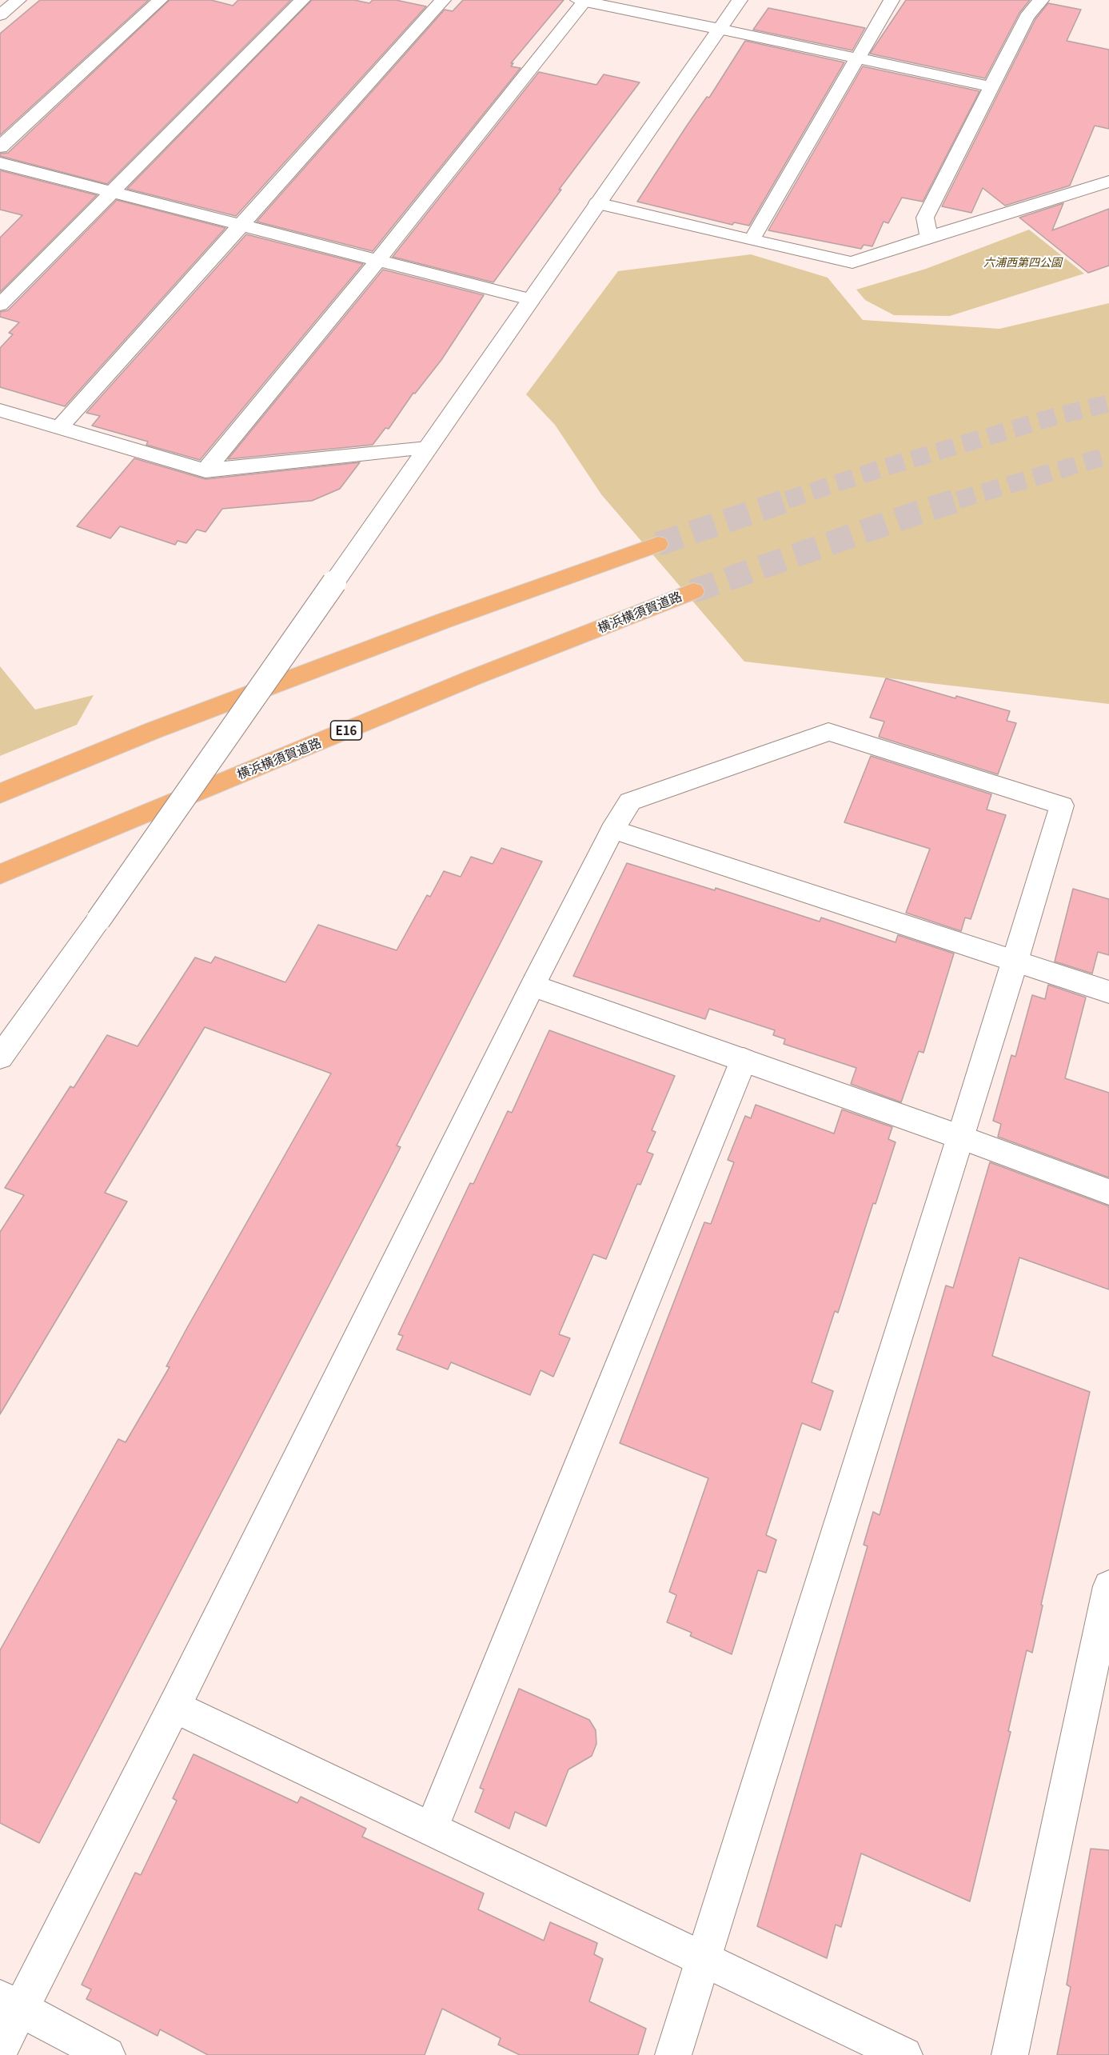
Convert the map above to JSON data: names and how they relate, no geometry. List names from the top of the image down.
{
  "streets": {
    "highway": ["横浜横須賀道路", "E16"]
  },
  "parks": ["六浦西第四公園"]
}
